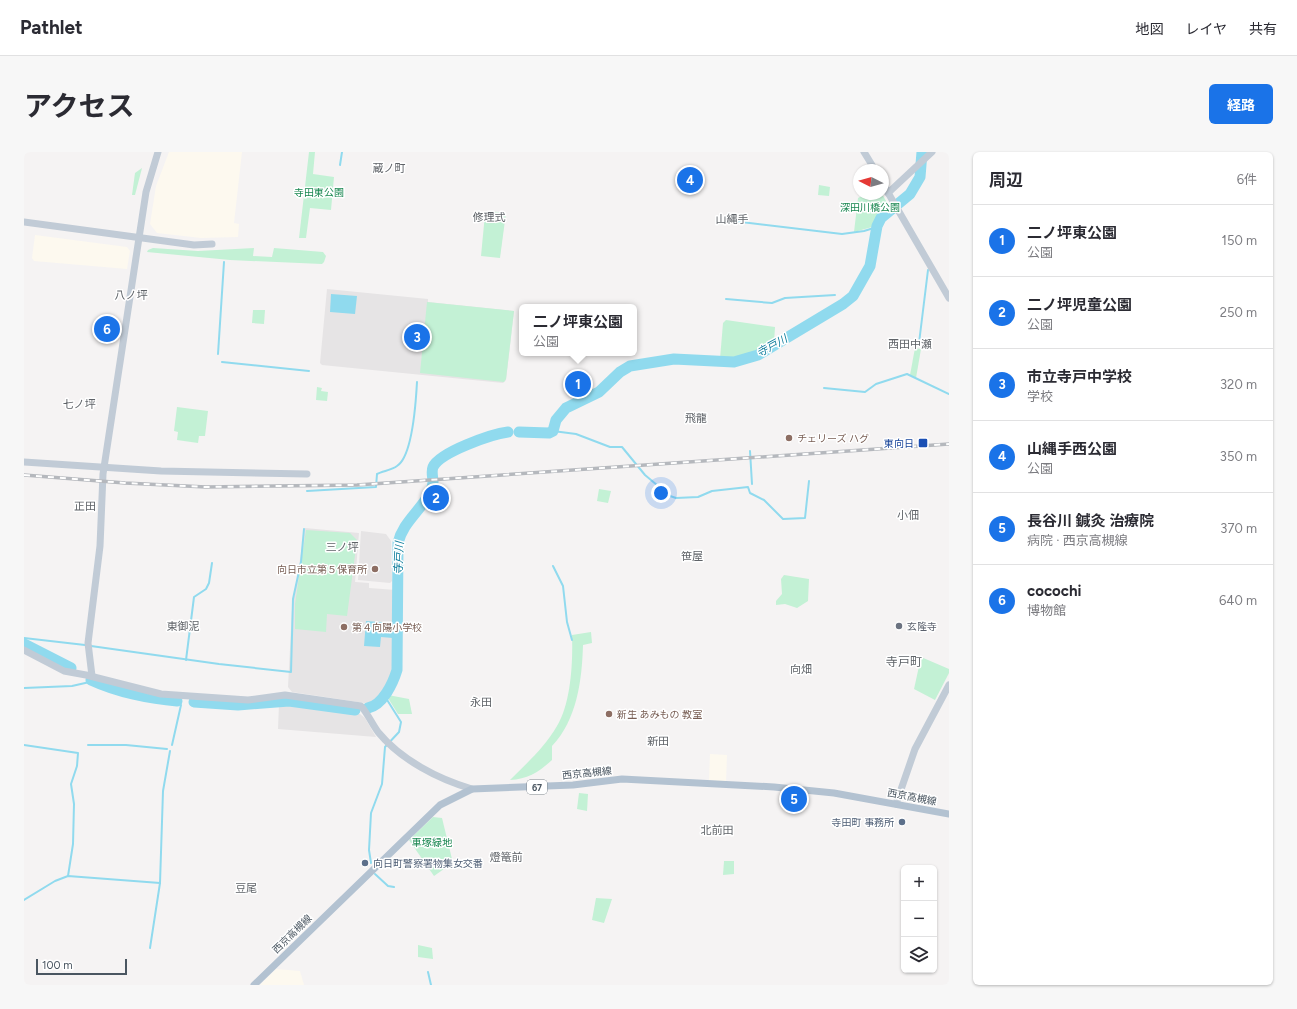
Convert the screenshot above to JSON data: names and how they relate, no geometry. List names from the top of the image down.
{
  "streets": {
    "main road": ["西京高槻線", "67"]
  },
  "districts": [
    "蔵ノ町",
    "修理式",
    "山縄手",
    "八ノ坪",
    "西田中瀬",
    "七ノ坪",
    "飛龍",
    "正田",
    "小佃",
    "三ノ坪",
    "笹屋",
    "東御泥",
    "寺戸町",
    "向畑",
    "永田",
    "新田",
    "北前田",
    "燈篭前",
    "豆尾"
  ],
  "water": ["寺戸川"],
  "parks": ["寺田東公園", "深田川橋公園", "車塚緑地"],
  "places": {
    "other": [
      "チェリーズ ハグ",
      "向日市立第５保育所",
      "玄隆寺",
      "第４向陽小学校",
      "新生 あみもの 教室",
      "寺田町 事務所",
      "向日町警察署物集女交番"
    ],
    "transit": ["東向日"]
  },
  "scale_bar": "100 m",
  "north": "left",
  "page": {
    "header": "Pathlet",
    "nav": ["地図", "レイヤ", "共有"],
    "title": "アクセス",
    "buttons": "経路",
    "heading": ["周辺", "6件"],
    "pins": [
      "4",
      "6",
      "3",
      "1",
      "2",
      "5"
    ],
    "list": [
      {
        "mark": "1",
        "name": "二ノ坪東公園",
        "note": "公園",
        "value": "150 m"
      },
      {
        "mark": "2",
        "name": "二ノ坪児童公園",
        "note": "公園",
        "value": "250 m"
      },
      {
        "mark": "3",
        "name": "市立寺戸中学校",
        "note": "学校",
        "value": "320 m"
      },
      {
        "mark": "4",
        "name": "山縄手西公園",
        "note": "公園",
        "value": "350 m"
      },
      {
        "mark": "5",
        "name": "長谷川 鍼灸 治療院",
        "note": "病院 · 西京高槻線",
        "value": "370 m"
      },
      {
        "mark": "6",
        "name": "cocochi",
        "note": "博物館",
        "value": "640 m"
      }
    ],
    "popup": ["二ノ坪東公園", "公園"],
    "map_buttons": ["+", "−"],
    "scale": "100 m"
  }
}
